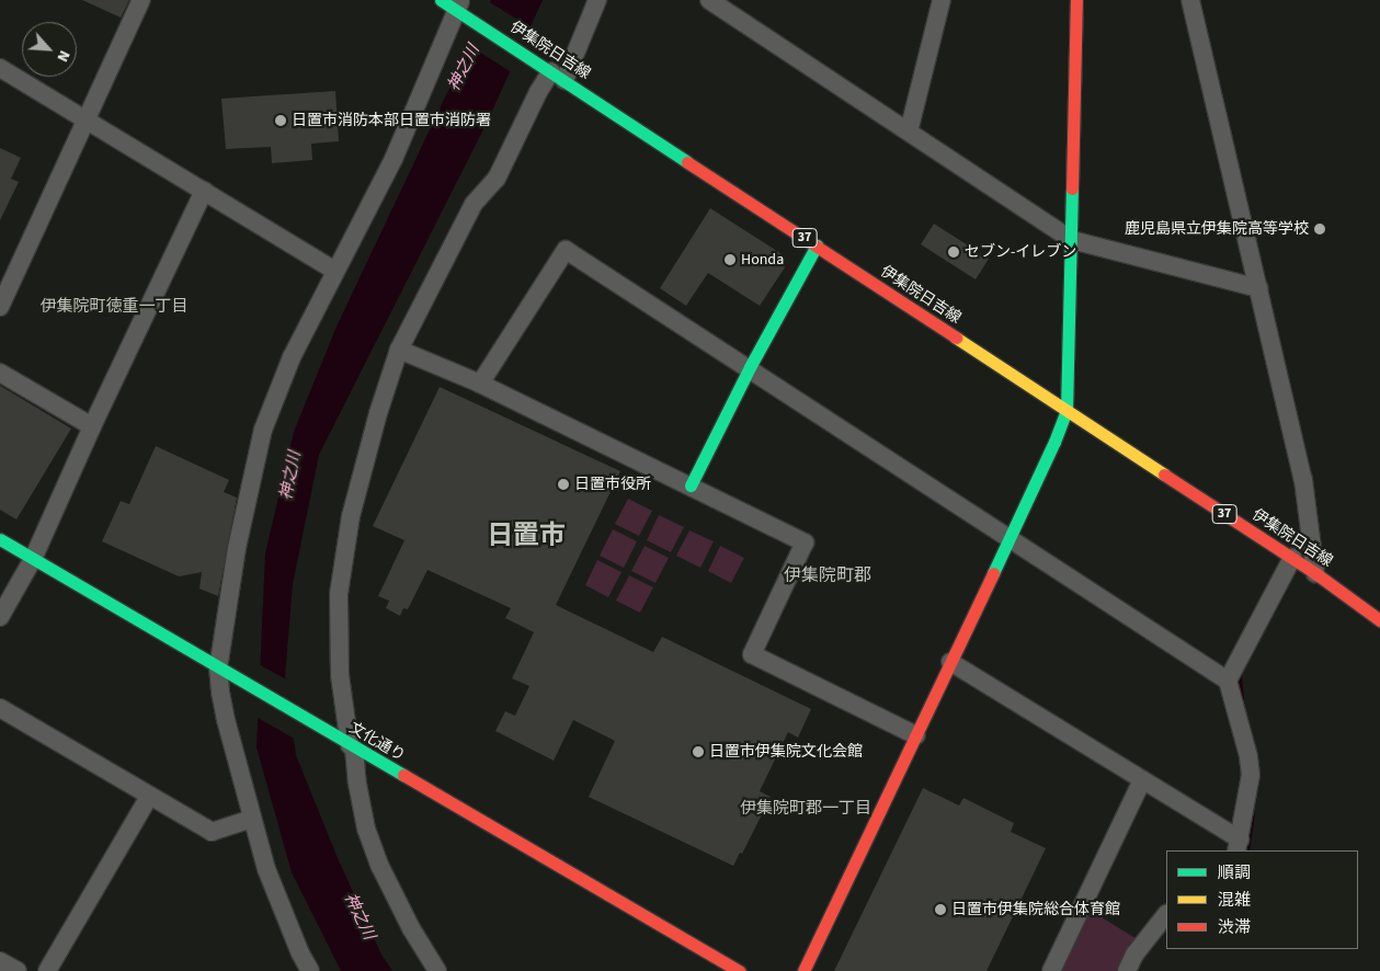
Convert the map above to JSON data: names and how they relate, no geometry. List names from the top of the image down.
{
  "streets": {
    "street": ["伊集院日吉線", "37", "文化通り"]
  },
  "districts": [
    "伊集院町徳重一丁目",
    "日置市",
    "伊集院町郡",
    "伊集院町郡一丁目"
  ],
  "water": ["神之川"],
  "places": [
    "日置市消防本部日置市消防署",
    "鹿児島県立伊集院高等学校",
    "セブン-イレブン",
    "Honda",
    "日置市役所",
    "日置市伊集院文化会館",
    "日置市伊集院総合体育館"
  ],
  "legend": ["順調", "混雑", "渋滞"],
  "north": "bottom right"
}
